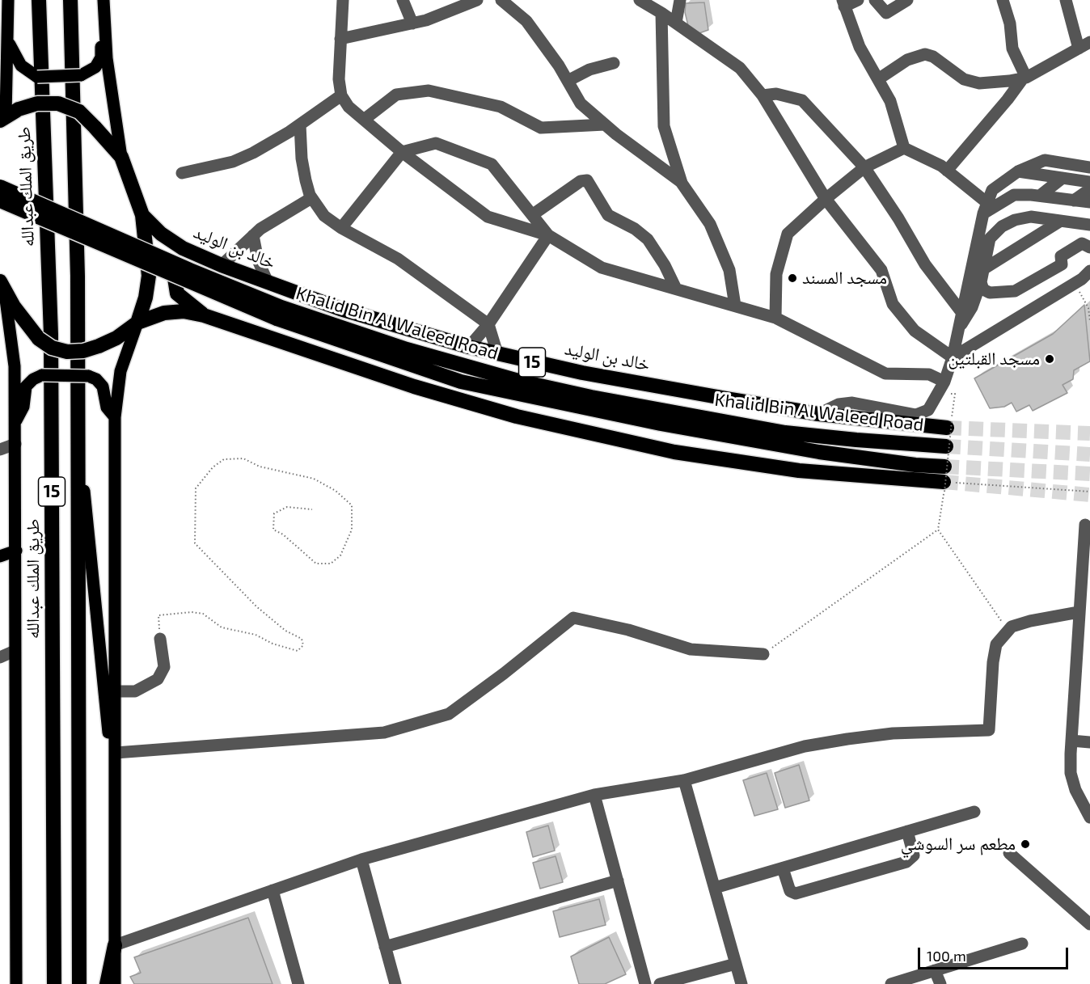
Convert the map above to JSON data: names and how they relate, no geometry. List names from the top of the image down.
{
  "streets": {
    "highway": [
      "طريق الملك عبدالله",
      "خالد بن الوليد",
      "Khalid Bin Al Waleed Road",
      "15"
    ]
  },
  "places": ["مسجد المسند", "مسجد القبلتين", "مطعم سر السوشي"],
  "scale_bar": "100 m"
}
